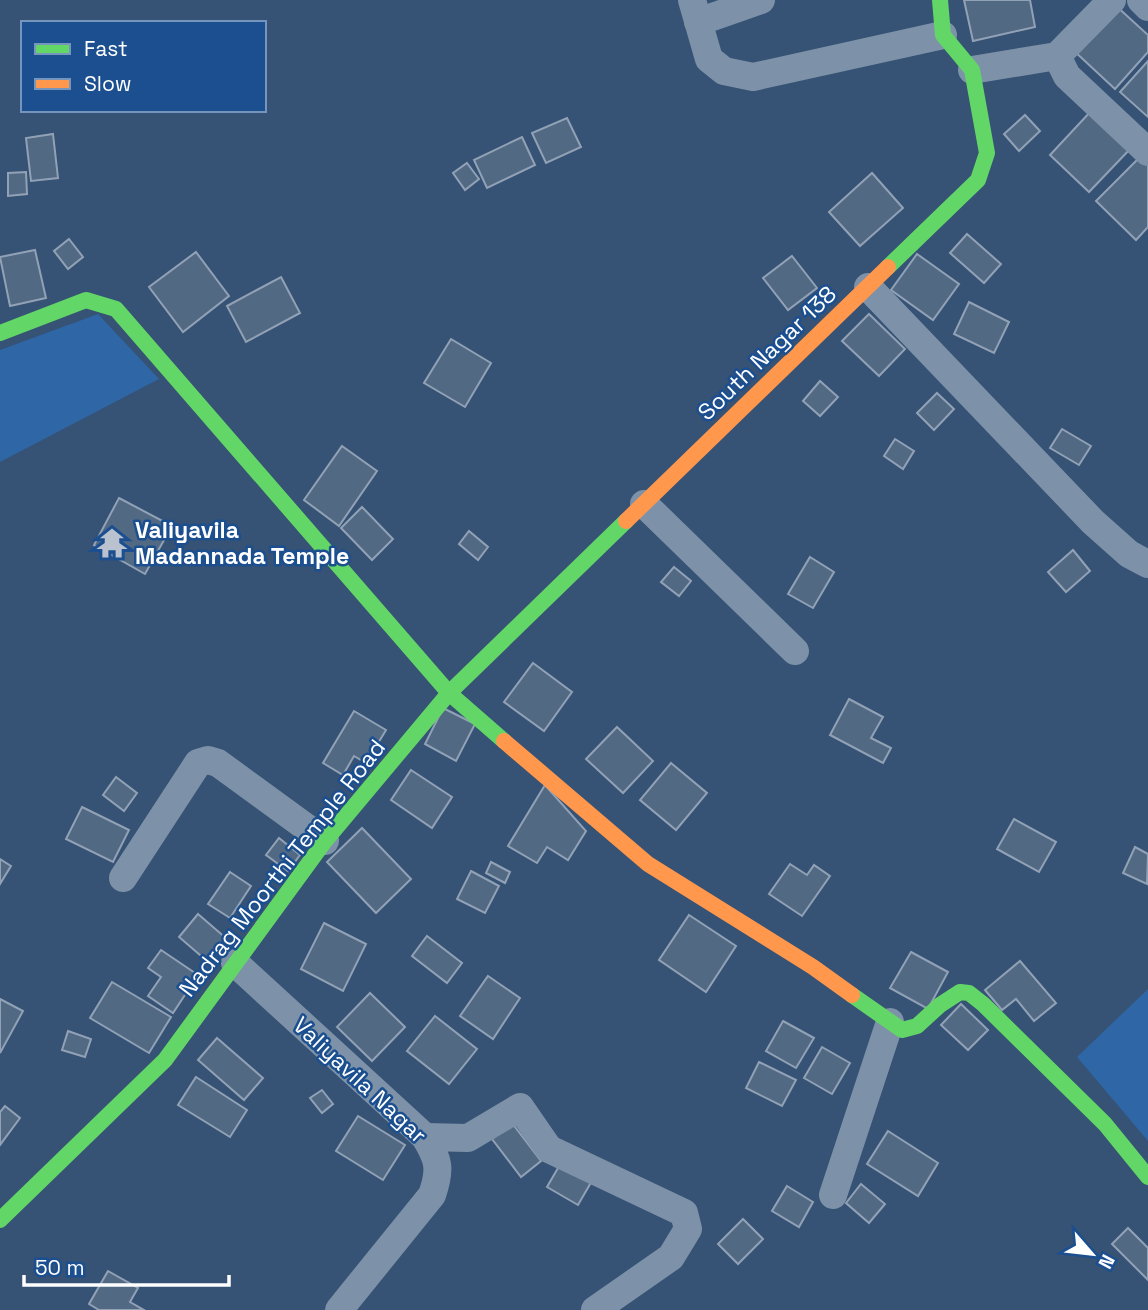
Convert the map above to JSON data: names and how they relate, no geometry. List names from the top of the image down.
{
  "streets": {
    "street": ["South Nagar 138", "Nadrag Moorthi Temple Road", "Valiyavila Nagar"]
  },
  "crossings": [
    ["South Nagar 138", "Nadrag Moorthi Temple Road"],
    ["Nadrag Moorthi Temple Road", "Valiyavila Nagar"]
  ],
  "places": {
    "temple": ["Valiyavila Madannada Temple"]
  },
  "legend": ["Fast", "Slow"],
  "scale_bar": "50 m",
  "north": "bottom right"
}
